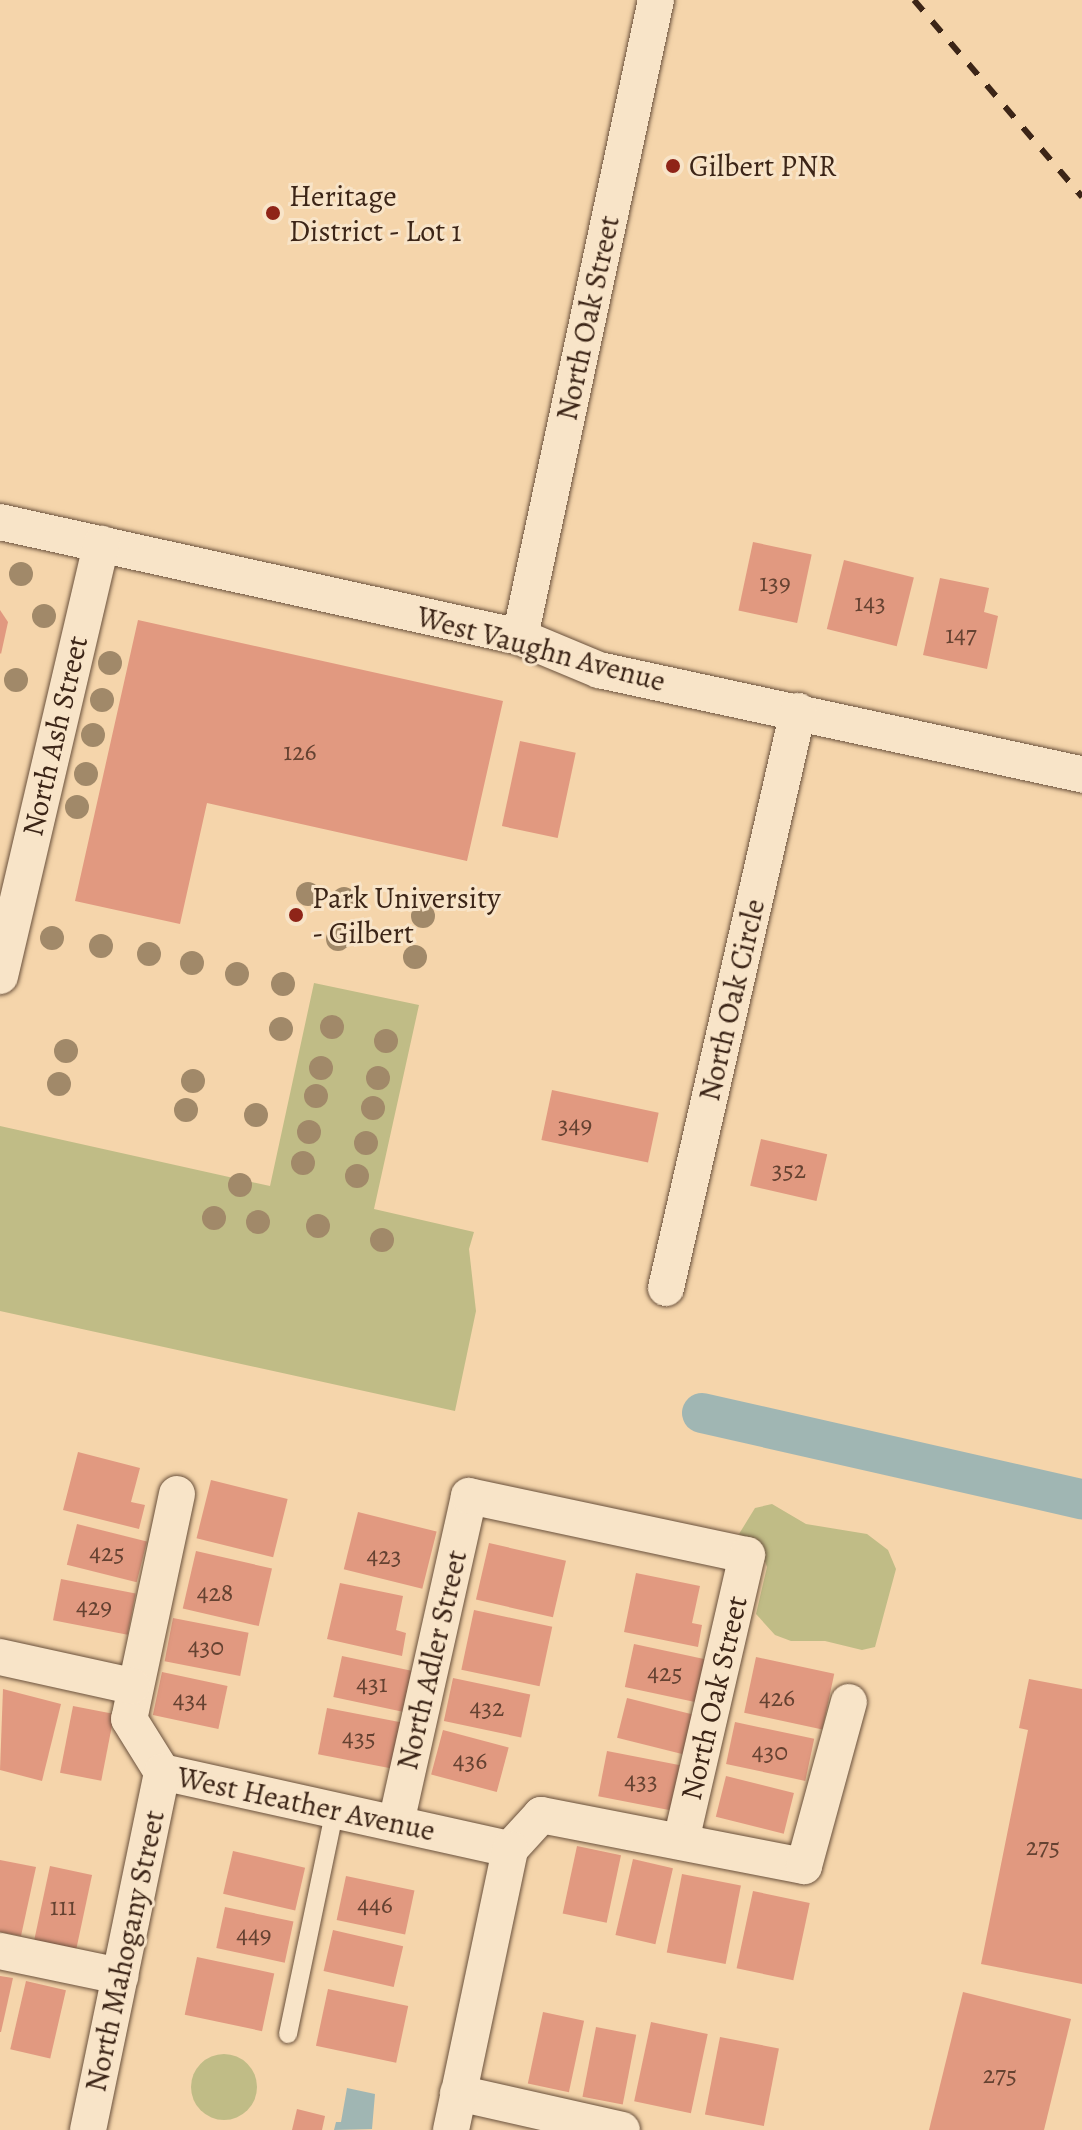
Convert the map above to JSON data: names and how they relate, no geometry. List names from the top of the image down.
{
  "streets": {
    "street": [
      "North Oak Street",
      "West Vaughn Avenue",
      "North Ash Street",
      "North Oak Circle",
      "North Adler Street",
      "West Heather Avenue",
      "North Mahogany Street"
    ]
  },
  "crossings": [
    ["North Oak Street", "West Vaughn Avenue"],
    ["North Oak Street", "North Adler Street"],
    ["West Vaughn Avenue", "North Ash Street"],
    ["West Vaughn Avenue", "North Oak Circle"],
    ["North Adler Street", "West Heather Avenue"],
    ["West Heather Avenue", "North Mahogany Street"]
  ],
  "places": ["Gilbert PNR", "Heritage District - Lot 1", "Park University - Gilbert"],
  "house_numbers": [
    "139",
    "143",
    "147",
    "126",
    "349",
    "352",
    "425",
    "423",
    "428",
    "429",
    "430",
    "425",
    "431",
    "426",
    "434",
    "432",
    "435",
    "430",
    "436",
    "433",
    "275",
    "446",
    "111",
    "449",
    "275"
  ]
}
